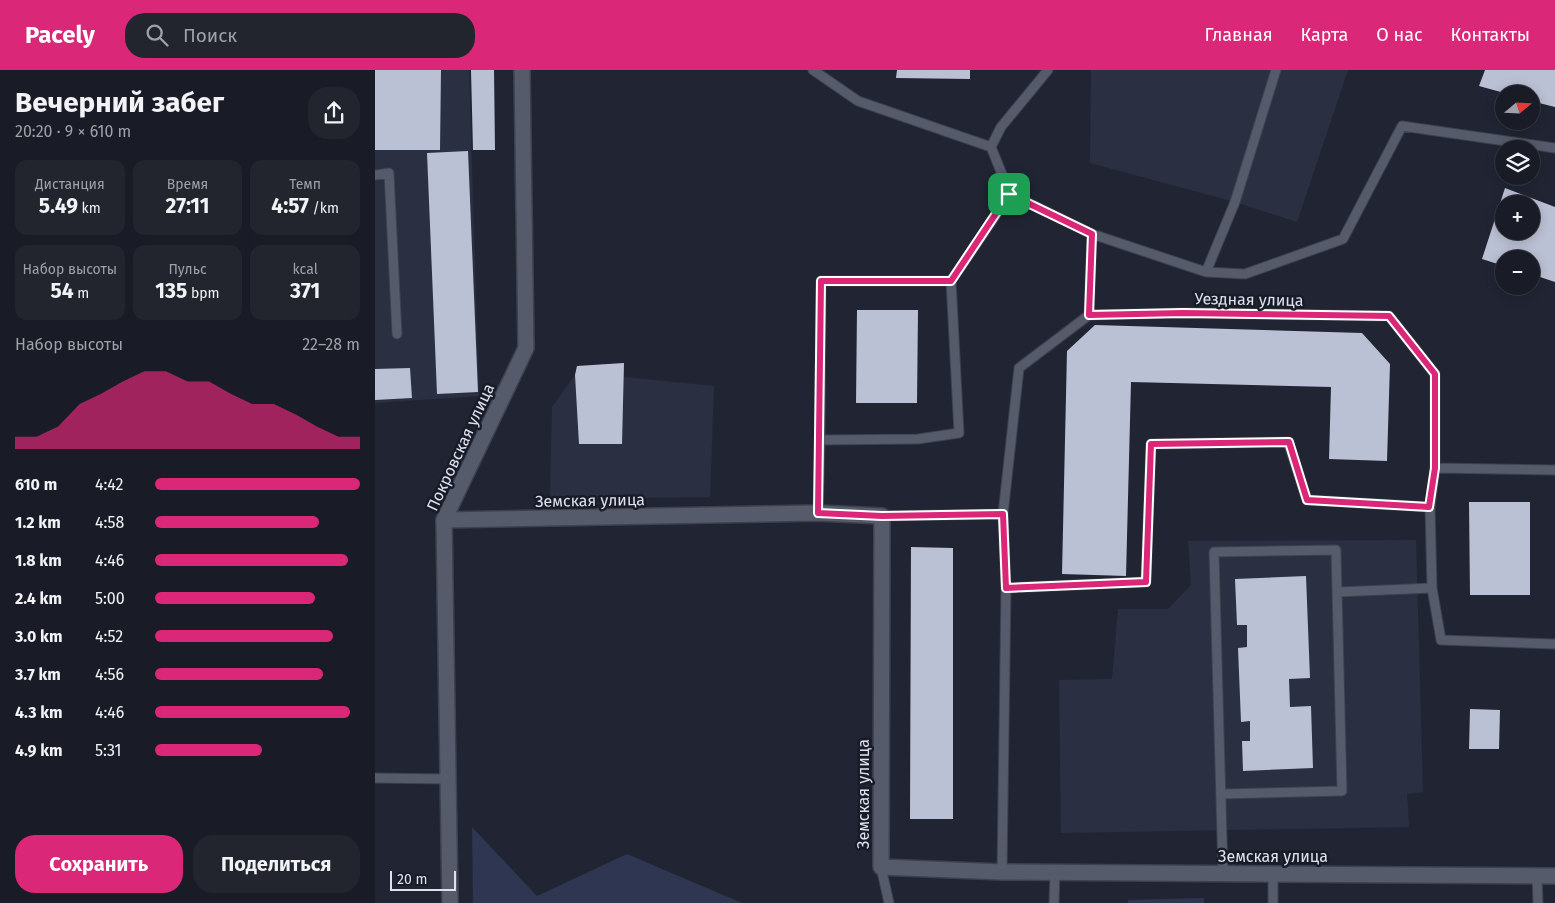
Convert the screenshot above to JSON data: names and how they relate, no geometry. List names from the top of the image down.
{
  "streets": {
    "street": ["Покровская улица", "Земская улица"],
    "lane": ["Уездная улица"]
  },
  "crossings": [
    ["Покровская улица", "Земская улица"]
  ],
  "scale_bar": "20 m",
  "north": "right",
  "page": {
    "header": "Pacely",
    "search": "Поиск",
    "nav": [
      "Главная",
      "Карта",
      "О нас",
      "Контакты"
    ],
    "heading": ["Вечерний забег", "20:20 · 9 × 610 m"],
    "map_buttons": ["+", "−"],
    "stats": [
      ["Дистанция", "5.49 km"],
      ["Время", "27:11"],
      ["Темп", "4:57 /km"],
      ["Набор высоты", "54 m"],
      ["Пульс", "135 bpm"],
      ["kcal", "371"]
    ],
    "chart": ["Набор высоты", "22–28 m"],
    "list": [
      {
        "name": "610 m",
        "note": "4:42"
      },
      {
        "name": "1.2 km",
        "note": "4:58"
      },
      {
        "name": "1.8 km",
        "note": "4:46"
      },
      {
        "name": "2.4 km",
        "note": "5:00"
      },
      {
        "name": "3.0 km",
        "note": "4:52"
      },
      {
        "name": "3.7 km",
        "note": "4:56"
      },
      {
        "name": "4.3 km",
        "note": "4:46"
      },
      {
        "name": "4.9 km",
        "note": "5:31"
      }
    ],
    "buttons": ["Сохранить", "Поделиться"],
    "scale": "20 m"
  }
}
